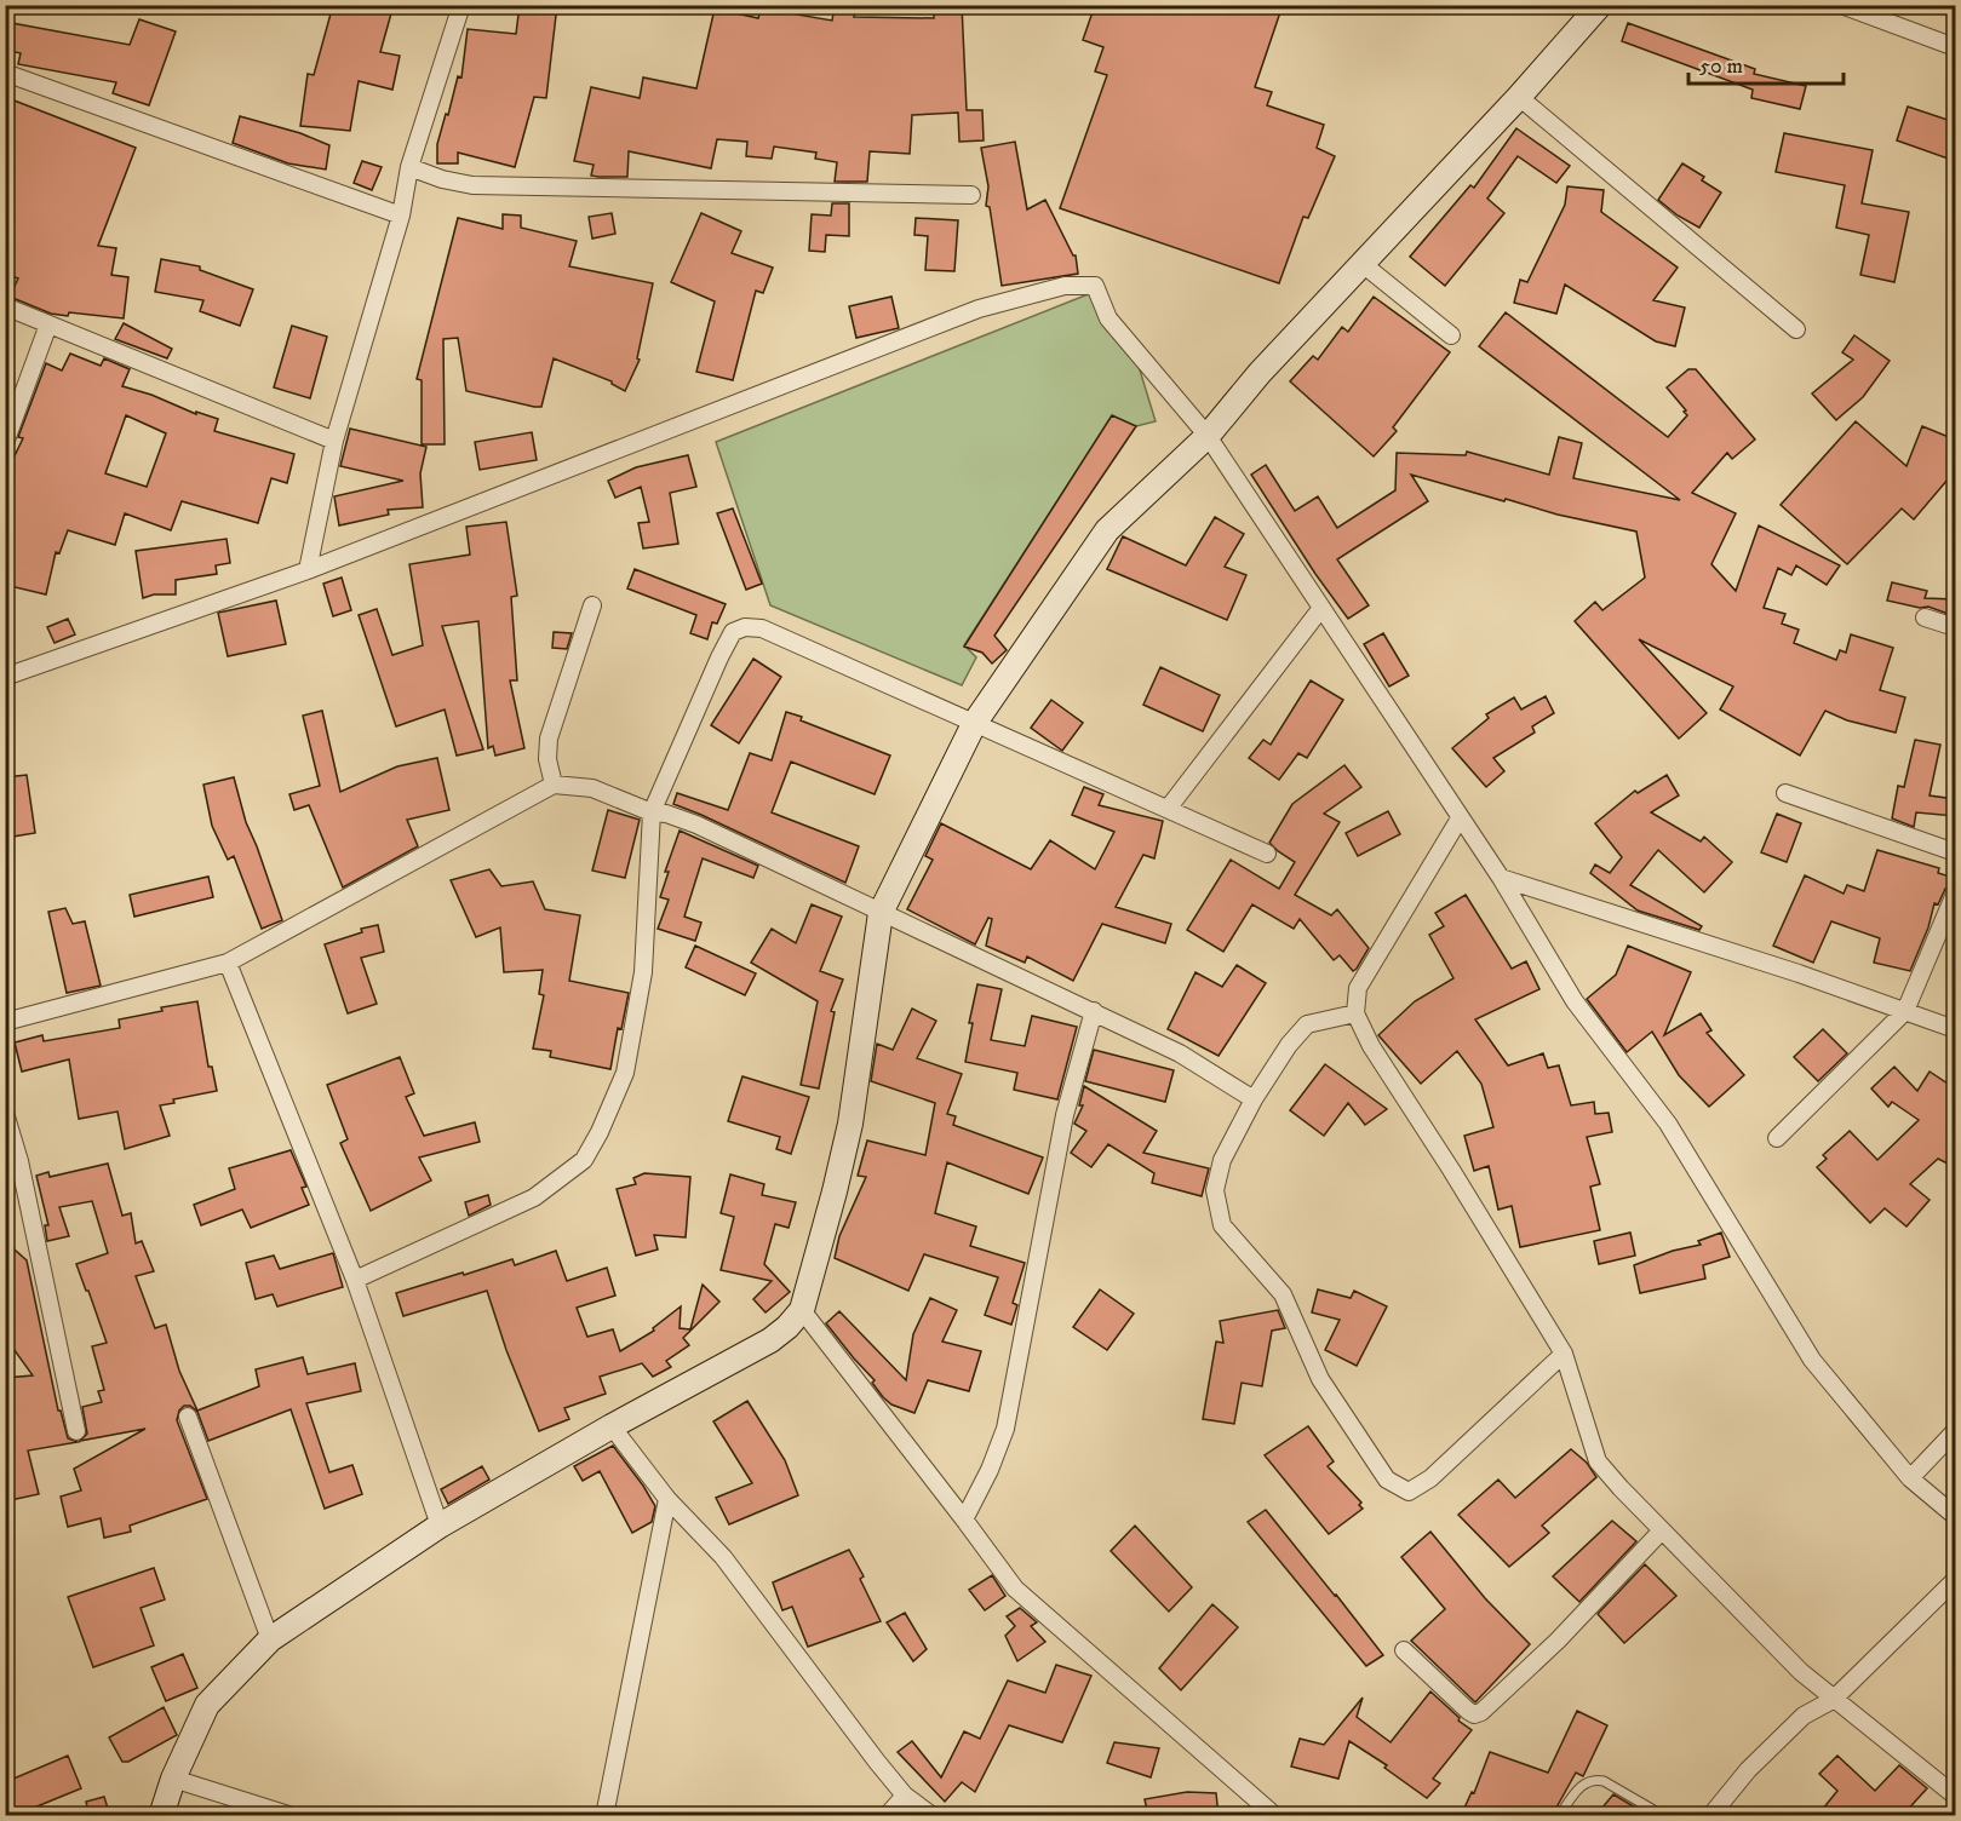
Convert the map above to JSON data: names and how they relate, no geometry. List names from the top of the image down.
{
  "scale_bar": "50 m"
}
